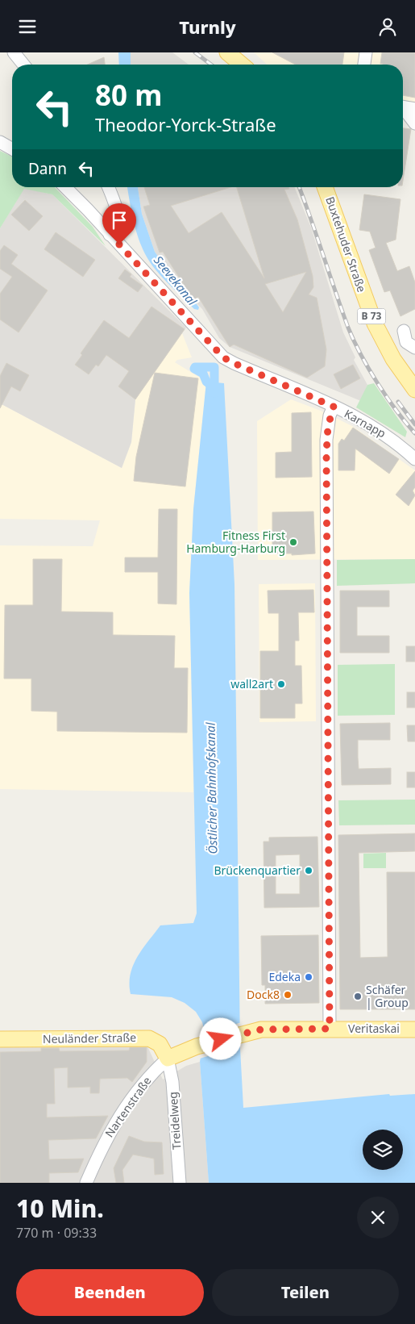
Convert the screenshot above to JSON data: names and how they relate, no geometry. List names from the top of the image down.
{
  "streets": {
    "main road": [
      "Buxtehuder Straße",
      "B 73",
      "Veritaskai",
      "Neuländer Straße"
    ],
    "street": ["Karnapp", "Nartenstraße", "Treidelweg"]
  },
  "crossings": [
    ["Veritaskai", "Neuländer Straße"],
    ["Veritaskai", "Nartenstraße"],
    ["Veritaskai", "Treidelweg"],
    ["Neuländer Straße", "Nartenstraße"],
    ["Neuländer Straße", "Treidelweg"],
    ["Nartenstraße", "Treidelweg"]
  ],
  "water": ["Seevekanal", "Östlicher Bahnhofskanal"],
  "places": [
    "Fitness First Hamburg-Harburg",
    "wall2art",
    "Brückenquartier",
    "Edeka",
    "Dock8",
    "Schäfer | Group"
  ],
  "page": {
    "header": "Turnly",
    "turn": ["80 m", "Theodor-Yorck-Straße"],
    "then": "Dann",
    "heading": ["10 Min.", "770 m · 09:33"],
    "buttons": ["Beenden", "Teilen"]
  }
}
